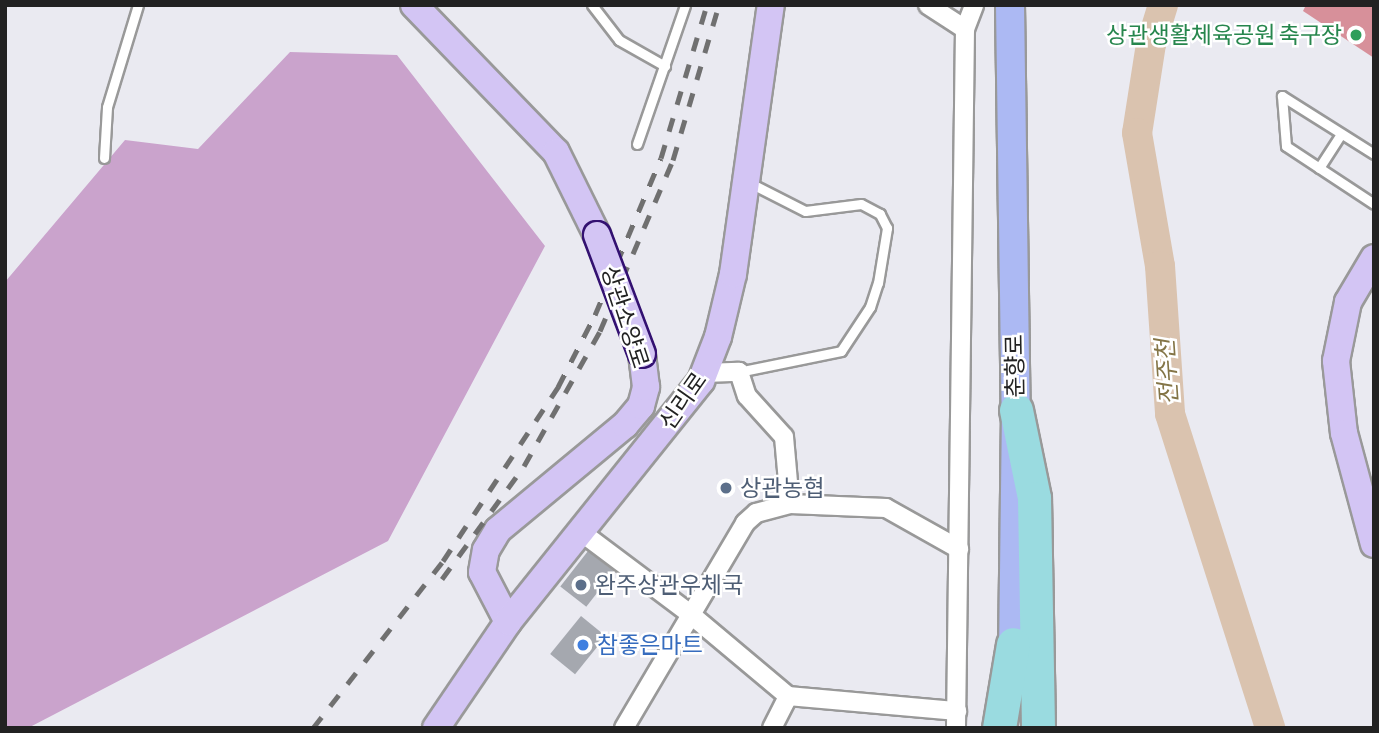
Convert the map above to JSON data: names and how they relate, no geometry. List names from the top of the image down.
{
  "streets": {
    "main road": ["상관소양로", "춘향로", "신리로"]
  },
  "crossings": [
    ["상관소양로", "신리로"]
  ],
  "water": ["전주천"],
  "places": [
    "상관생활체육공원 축구장",
    "상관농협",
    "완주상관우체국",
    "참좋은마트"
  ]
}
